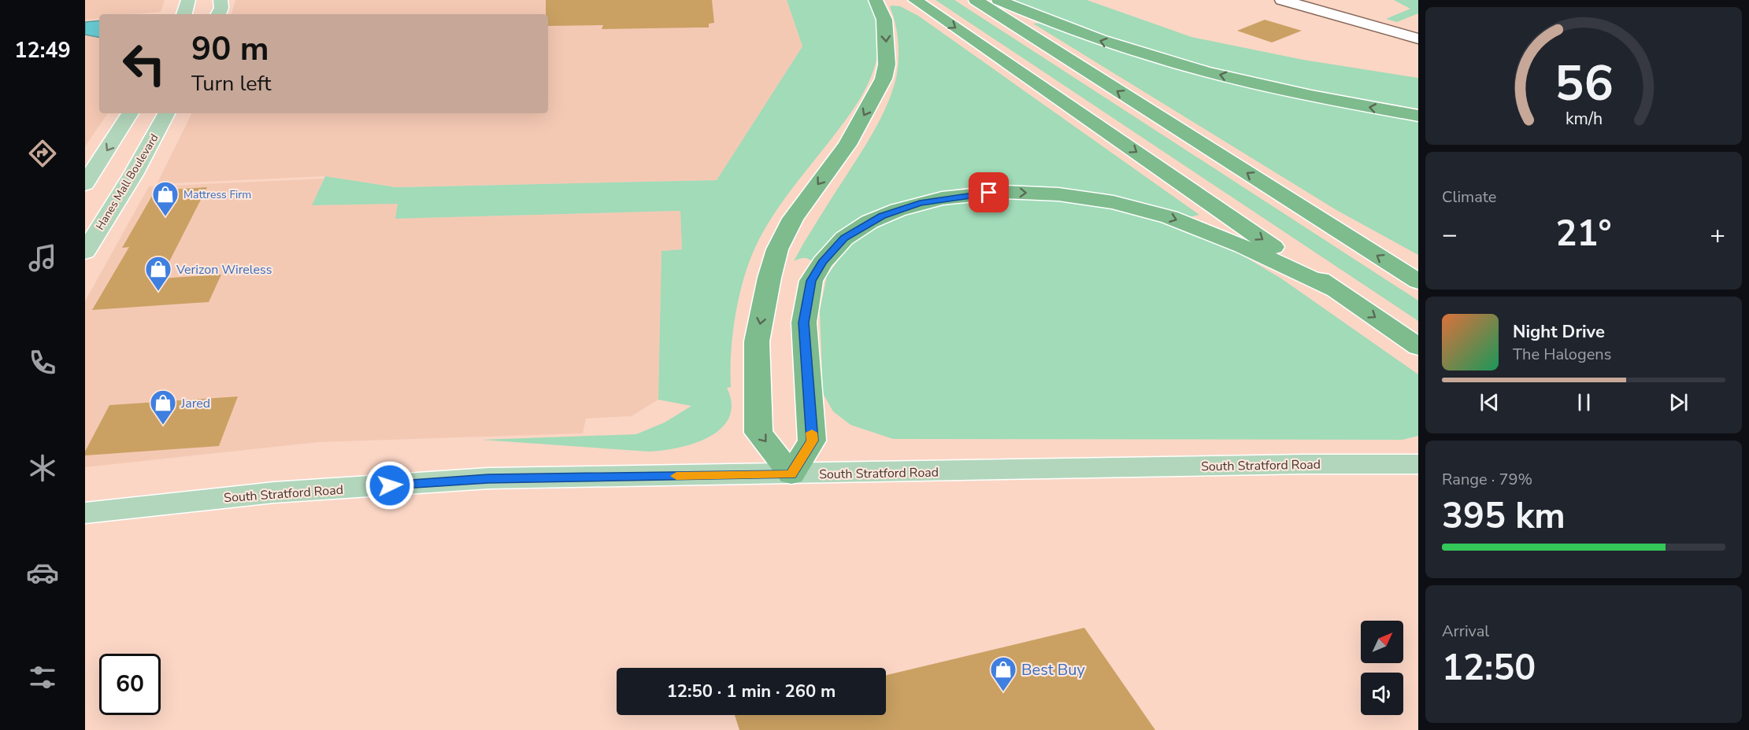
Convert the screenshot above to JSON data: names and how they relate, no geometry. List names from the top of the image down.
{
  "streets": {
    "main road": ["Hanes Mall Boulevard", "South Stratford Road"]
  },
  "places": {
    "shop": [
      "Mattress Firm",
      "Verizon Wireless",
      "Jared",
      "Best Buy"
    ]
  },
  "north": "top right",
  "page": {
    "tabs": "12:49",
    "turn": ["90 m", "Turn left"],
    "tile": [
      "Climate",
      ["Range · 79%", "395 km"],
      ["Arrival", "12:50"]
    ],
    "heat": ["−", "21°", "+"],
    "song": ["Night Drive", "The Halogens"],
    "limit": "60",
    "trip": "12:50 · 1 min · 260 m",
    "gauge": ["56", "km/h"]
  }
}
